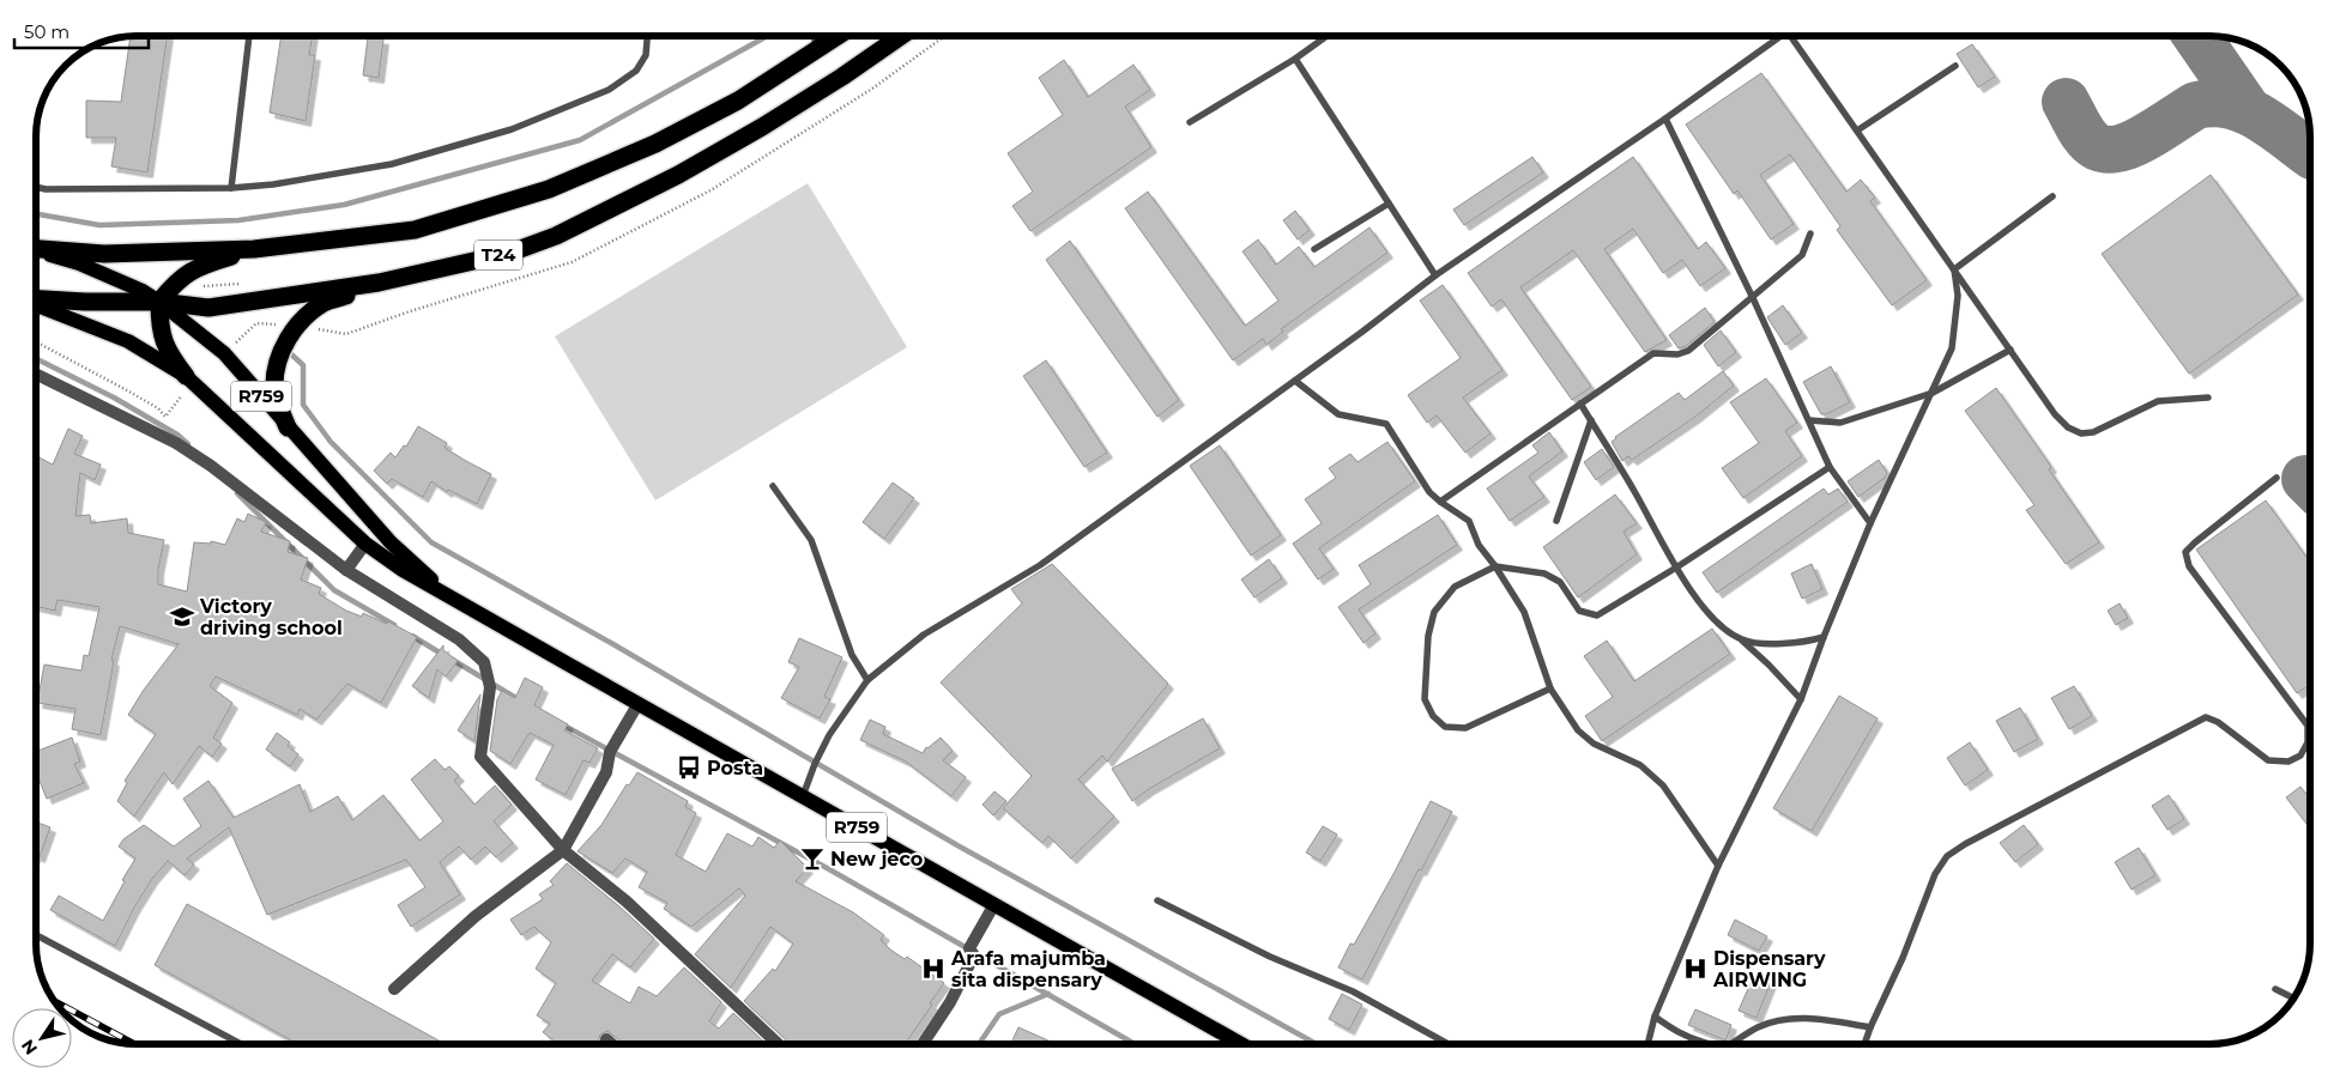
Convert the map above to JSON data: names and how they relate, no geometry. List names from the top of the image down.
{
  "streets": {
    "highway": ["T24"],
    "main road": ["R759"]
  },
  "crossings": [
    ["T24", "R759"]
  ],
  "places": {
    "school or university": ["Victory driving school"],
    "bus stop": ["Posta"],
    "bar": ["New jeco"],
    "hospital": ["Arafa majumba sita dispensary", "Dispensary AIRWING"]
  },
  "scale_bar": "50 m",
  "north": "bottom left"
}
